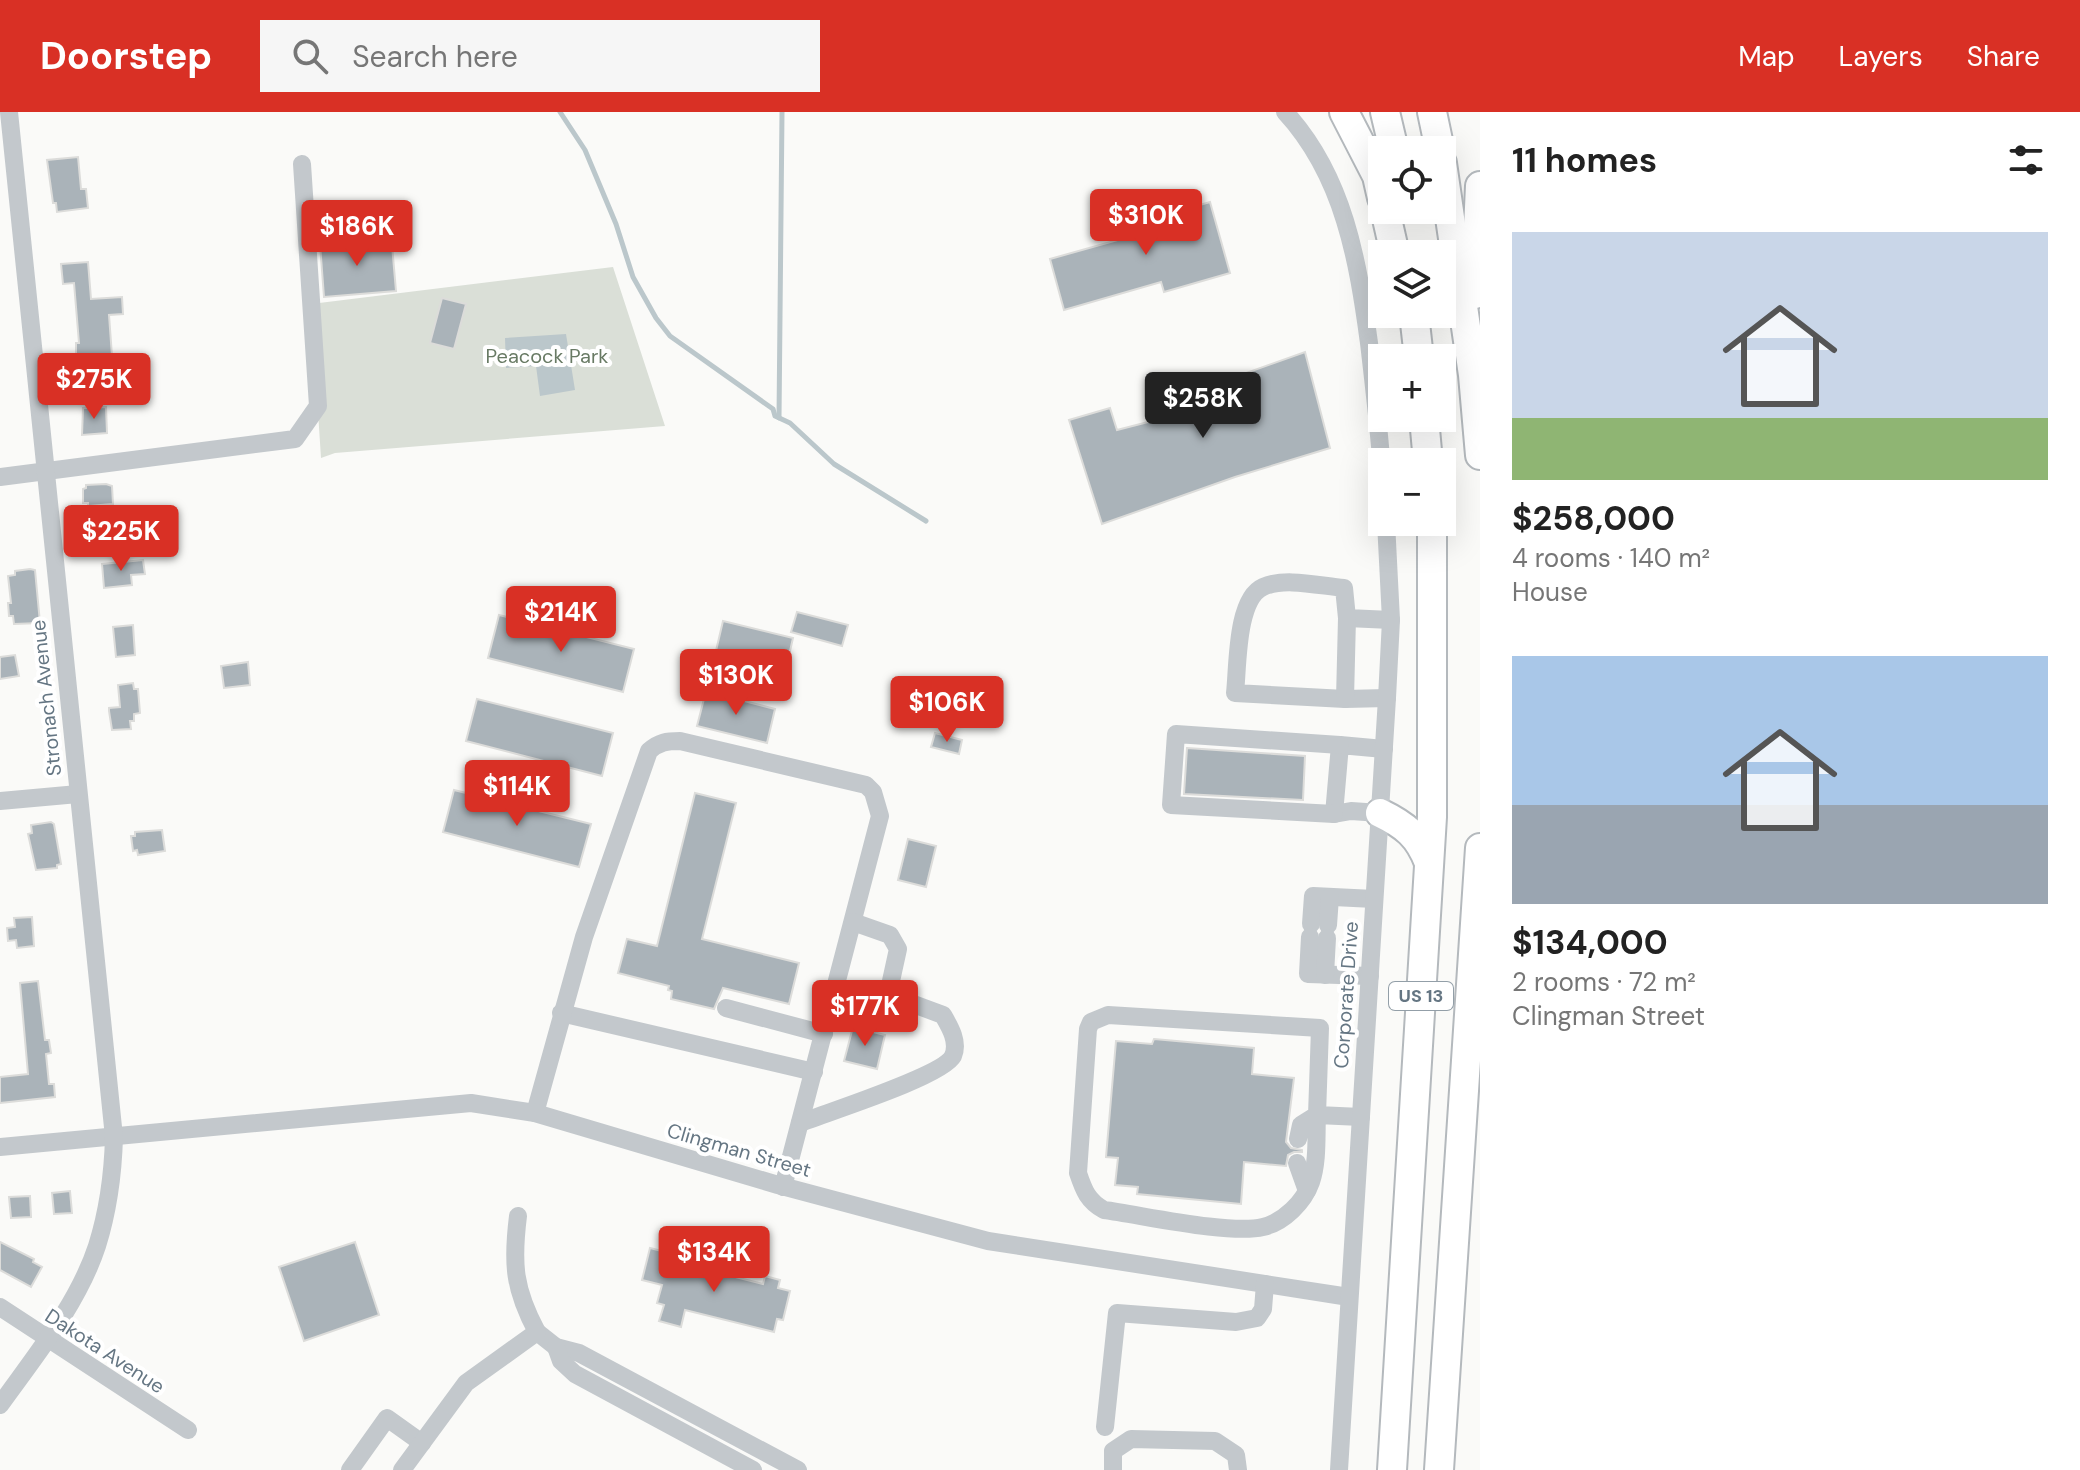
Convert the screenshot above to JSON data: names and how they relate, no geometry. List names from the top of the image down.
{
  "streets": {
    "highway": ["US 13"],
    "street": [
      "Stronach Avenue",
      "Corporate Drive",
      "Clingman Street",
      "Dakota Avenue"
    ]
  },
  "crossings": [
    ["Stronach Avenue", "Clingman Street"],
    ["Stronach Avenue", "Dakota Avenue"],
    ["Corporate Drive", "Clingman Street"]
  ],
  "parks": ["Peacock Park"],
  "page": {
    "header": "Doorstep",
    "search": "Search here",
    "nav": ["Map", "Layers", "Share"],
    "heading": "11 homes",
    "map_buttons": ["+", "−"],
    "price": [
      "$310K",
      "$186K",
      "$275K",
      "$258K",
      "$225K",
      "$214K",
      "$130K",
      "$106K",
      "$114K",
      "$177K",
      "$134K"
    ],
    "list": [
      {
        "name": "$258,000",
        "note": "4 rooms · 140 m² · House"
      },
      {
        "name": "$134,000",
        "note": "2 rooms · 72 m² · Clingman Street"
      }
    ]
  }
}
